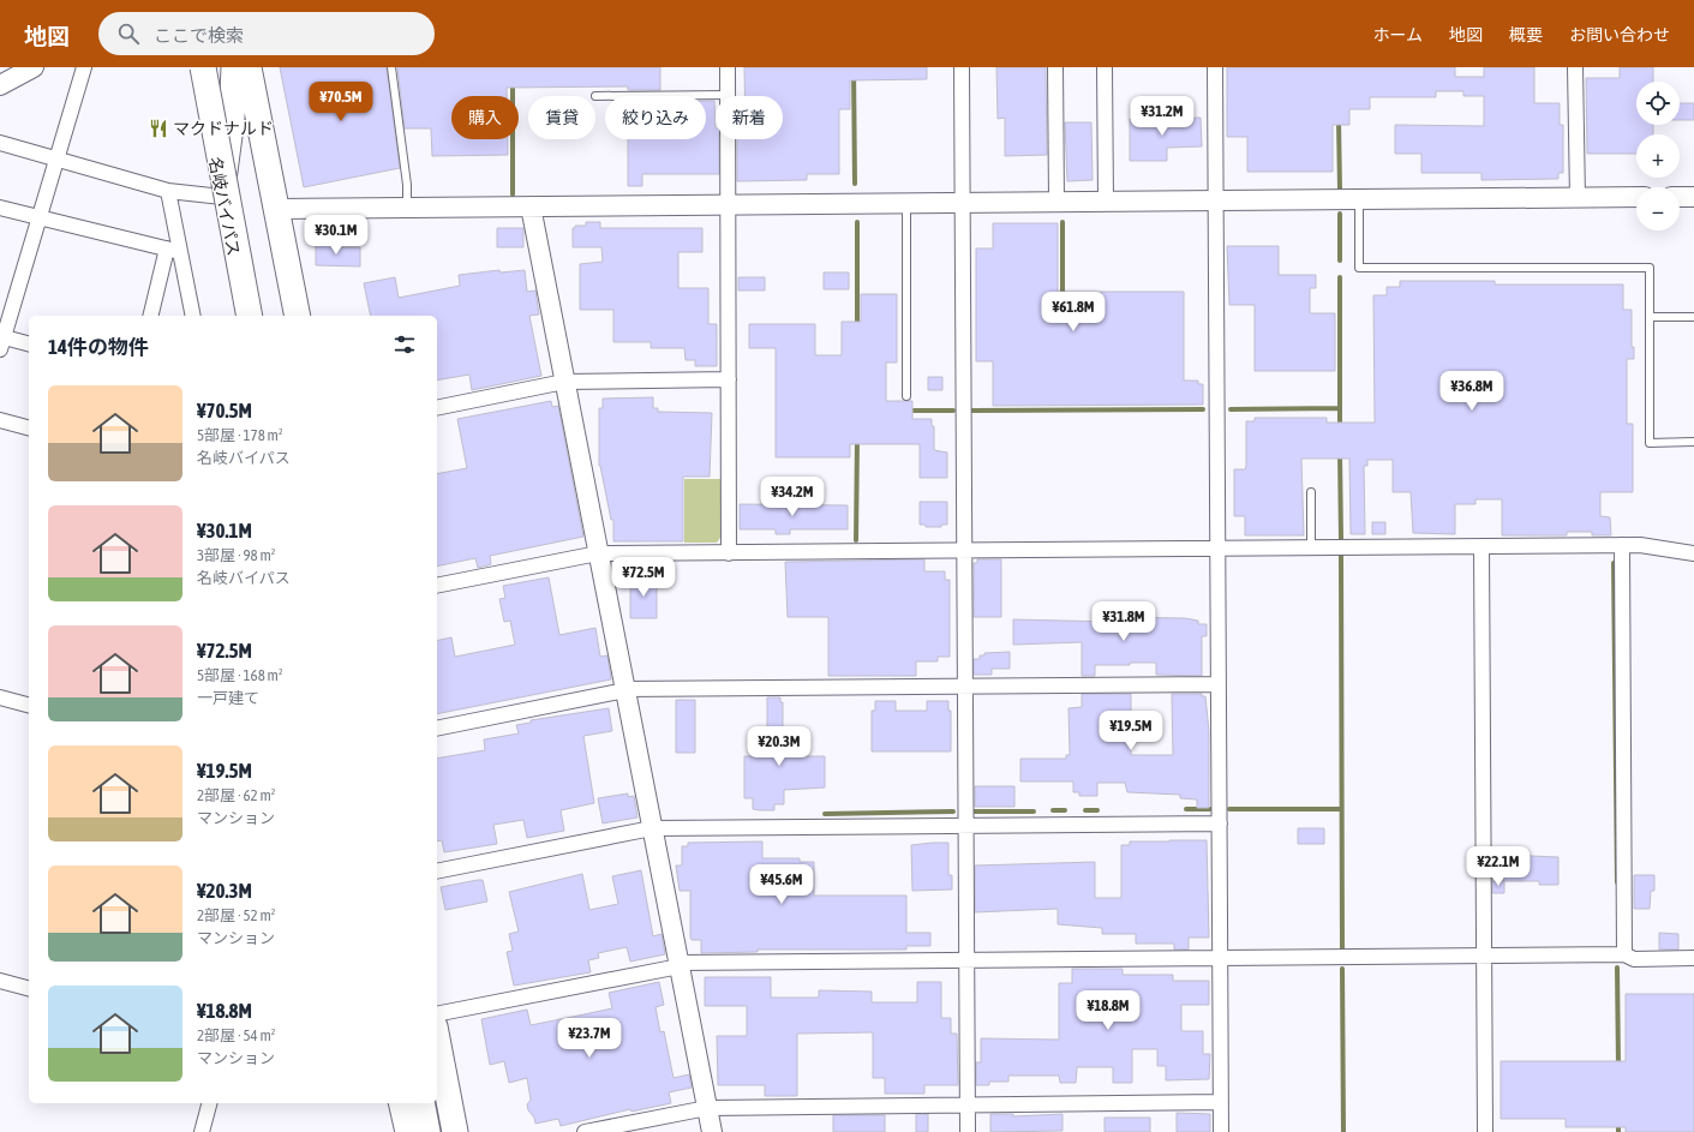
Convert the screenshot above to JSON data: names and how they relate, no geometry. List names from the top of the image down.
{
  "streets": {
    "highway": ["名岐バイパス"]
  },
  "places": {
    "restaurant": ["マクドナルド"]
  },
  "page": {
    "header": "地図",
    "search": "ここで検索",
    "nav": [
      "ホーム",
      "地図",
      "概要",
      "お問い合わせ"
    ],
    "map_buttons": ["+", "−"],
    "price": [
      "¥70.5M",
      "¥31.2M",
      "¥30.1M",
      "¥61.8M",
      "¥36.8M",
      "¥34.2M",
      "¥72.5M",
      "¥31.8M",
      "¥19.5M",
      "¥20.3M",
      "¥22.1M",
      "¥45.6M",
      "¥18.8M",
      "¥23.7M"
    ],
    "chip": [
      "購入",
      "賃貸",
      "絞り込み",
      "新着"
    ],
    "heading": "14件の物件",
    "list": [
      {
        "name": "¥70.5M",
        "note": "5部屋 · 178 m² · 名岐バイパス"
      },
      {
        "name": "¥30.1M",
        "note": "3部屋 · 98 m² · 名岐バイパス"
      },
      {
        "name": "¥72.5M",
        "note": "5部屋 · 168 m² · 一戸建て"
      },
      {
        "name": "¥19.5M",
        "note": "2部屋 · 62 m² · マンション"
      },
      {
        "name": "¥20.3M",
        "note": "2部屋 · 52 m² · マンション"
      },
      {
        "name": "¥18.8M",
        "note": "2部屋 · 54 m² · マンション"
      }
    ]
  }
}
